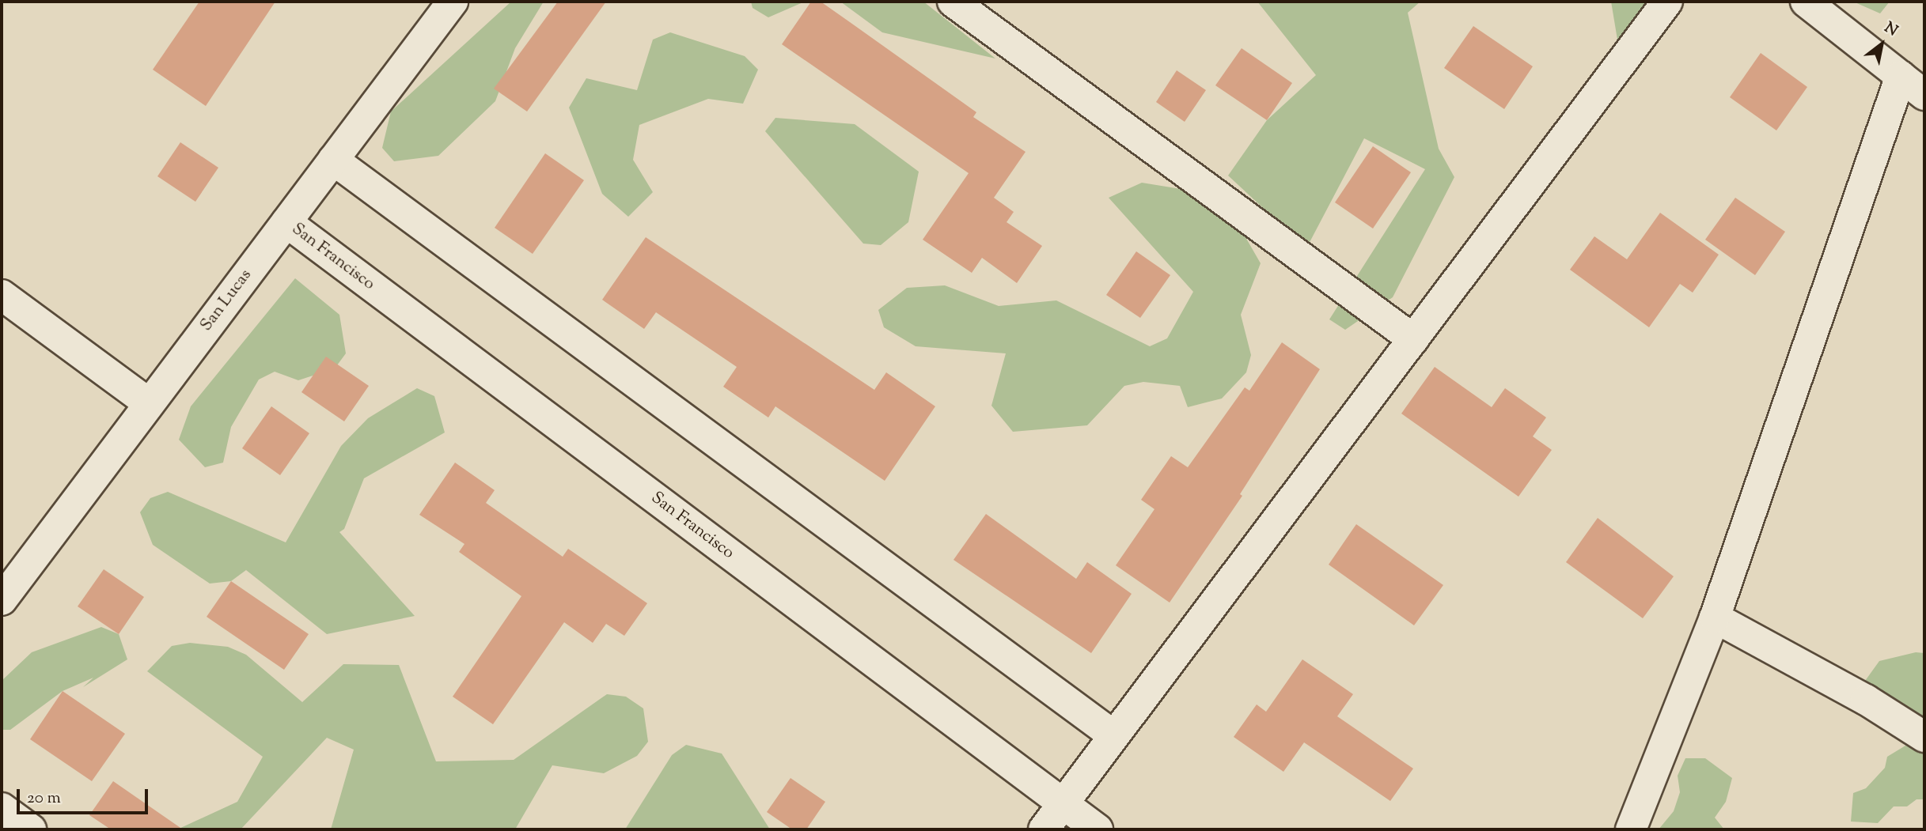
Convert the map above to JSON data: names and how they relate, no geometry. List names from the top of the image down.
{
  "streets": {
    "street": ["San Francisco", "San Lucas"]
  },
  "crossings": [
    ["San Francisco", "San Lucas"]
  ],
  "scale_bar": "20 m",
  "north": "top right"
}
